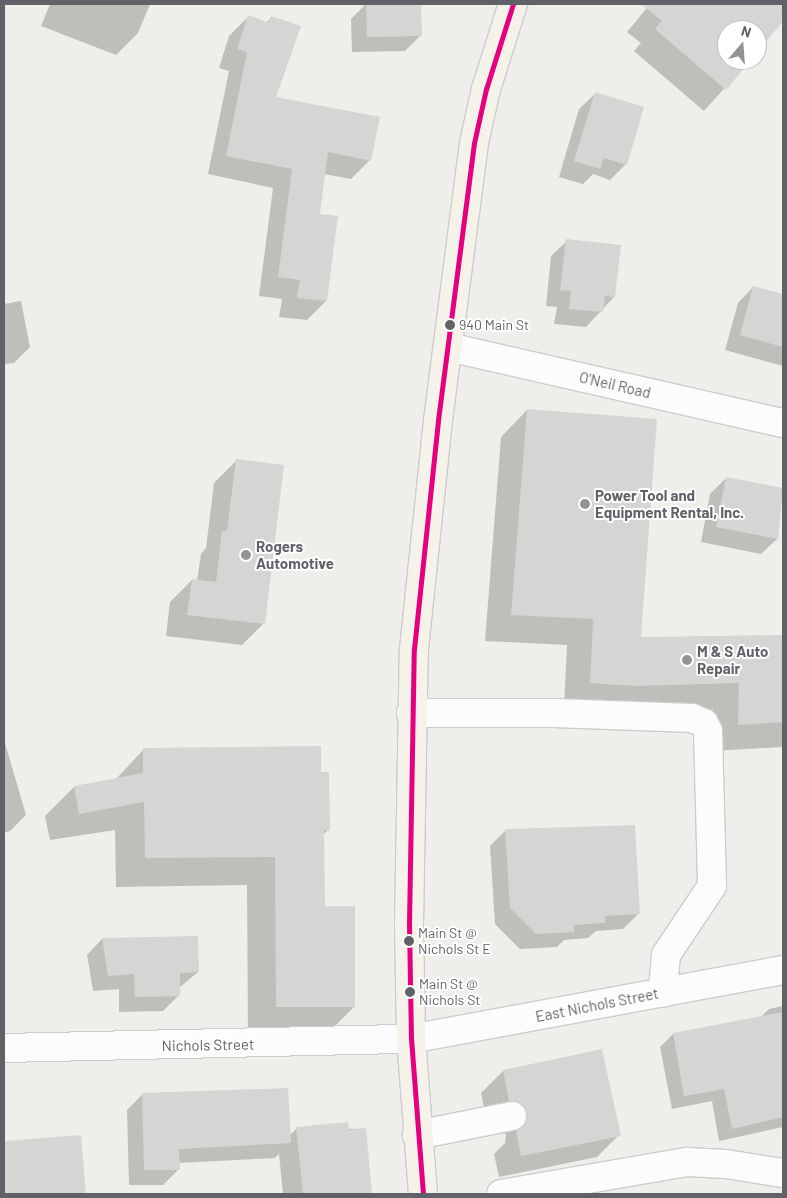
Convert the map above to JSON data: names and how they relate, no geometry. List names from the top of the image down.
{
  "streets": {
    "street": ["O'Neil Road", "East Nichols Street", "Nichols Street"]
  },
  "crossings": [
    ["East Nichols Street", "Nichols Street"]
  ],
  "places": [
    "940 Main St",
    "Power Tool and Equipment Rental, Inc.",
    "Rogers Automotive",
    "M & S Auto Repair",
    "Main St @ Nichols St E",
    "Main St @ Nichols St"
  ],
  "north": "top"
}
